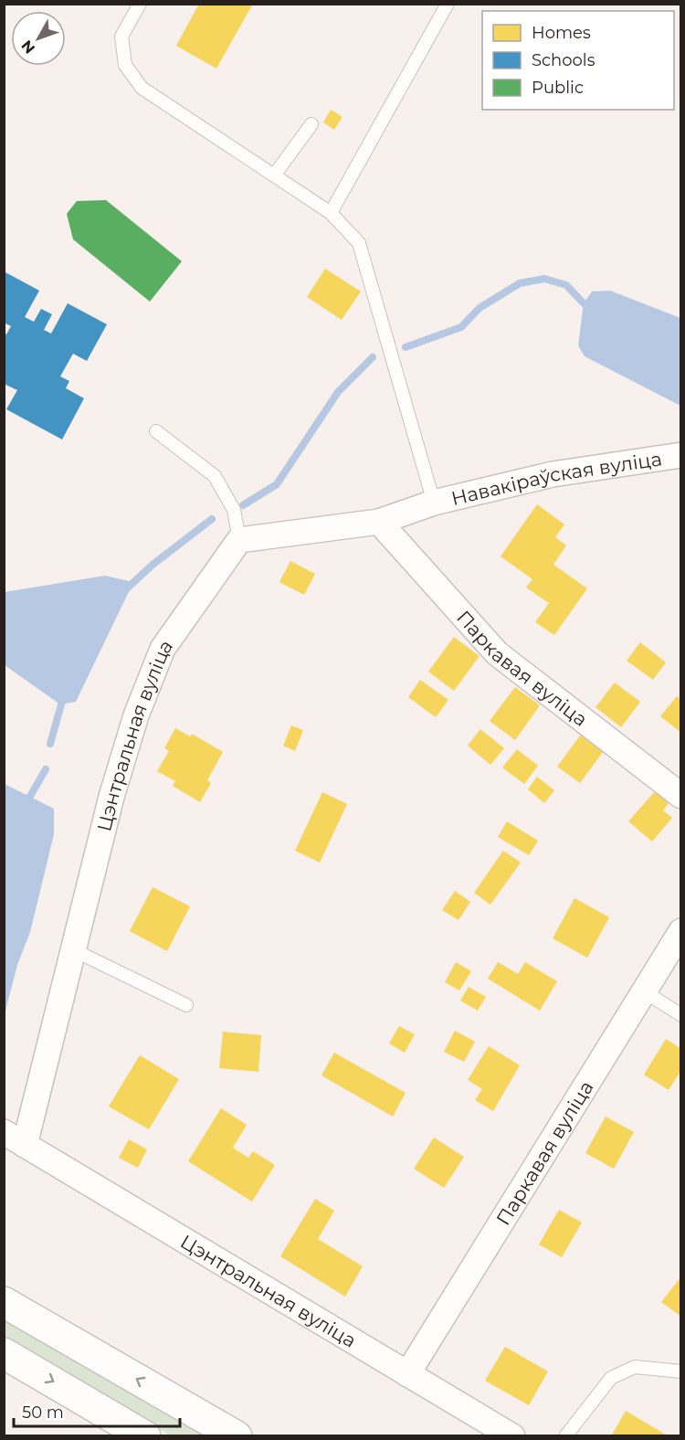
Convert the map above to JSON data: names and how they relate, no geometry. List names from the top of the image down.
{
  "streets": {
    "street": ["Навакіраўская вуліца", "Паркавая вуліца", "Цэнтральная вуліца"]
  },
  "crossings": [
    ["Паркавая вуліца", "Цэнтральная вуліца"]
  ],
  "legend": ["Homes", "Schools", "Public"],
  "scale_bar": "50 m",
  "north": "bottom left"
}
